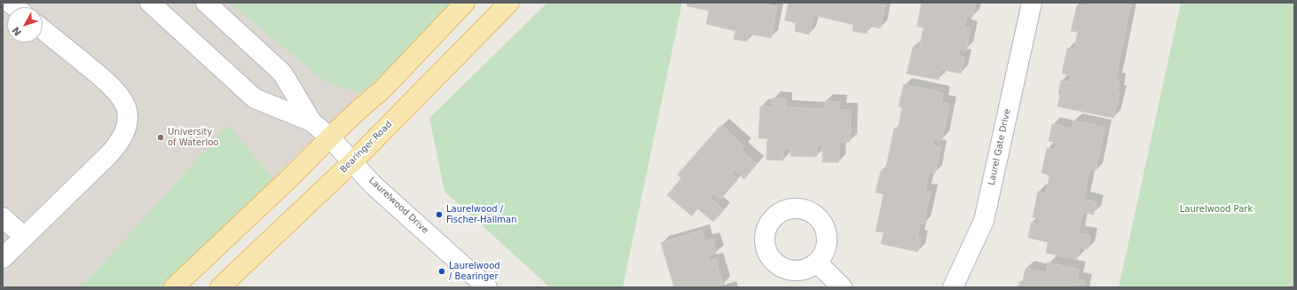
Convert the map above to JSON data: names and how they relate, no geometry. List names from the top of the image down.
{
  "streets": {
    "main road": ["Bearinger Road"],
    "street": ["Laurel Gate Drive", "Laurelwood Drive"]
  },
  "crossings": [
    ["Bearinger Road", "Laurelwood Drive"]
  ],
  "parks": ["Laurelwood Park"],
  "places": ["University of Waterloo", "Laurelwood / Fischer-Hallman", "Laurelwood / Bearinger"],
  "north": "bottom left"
}
